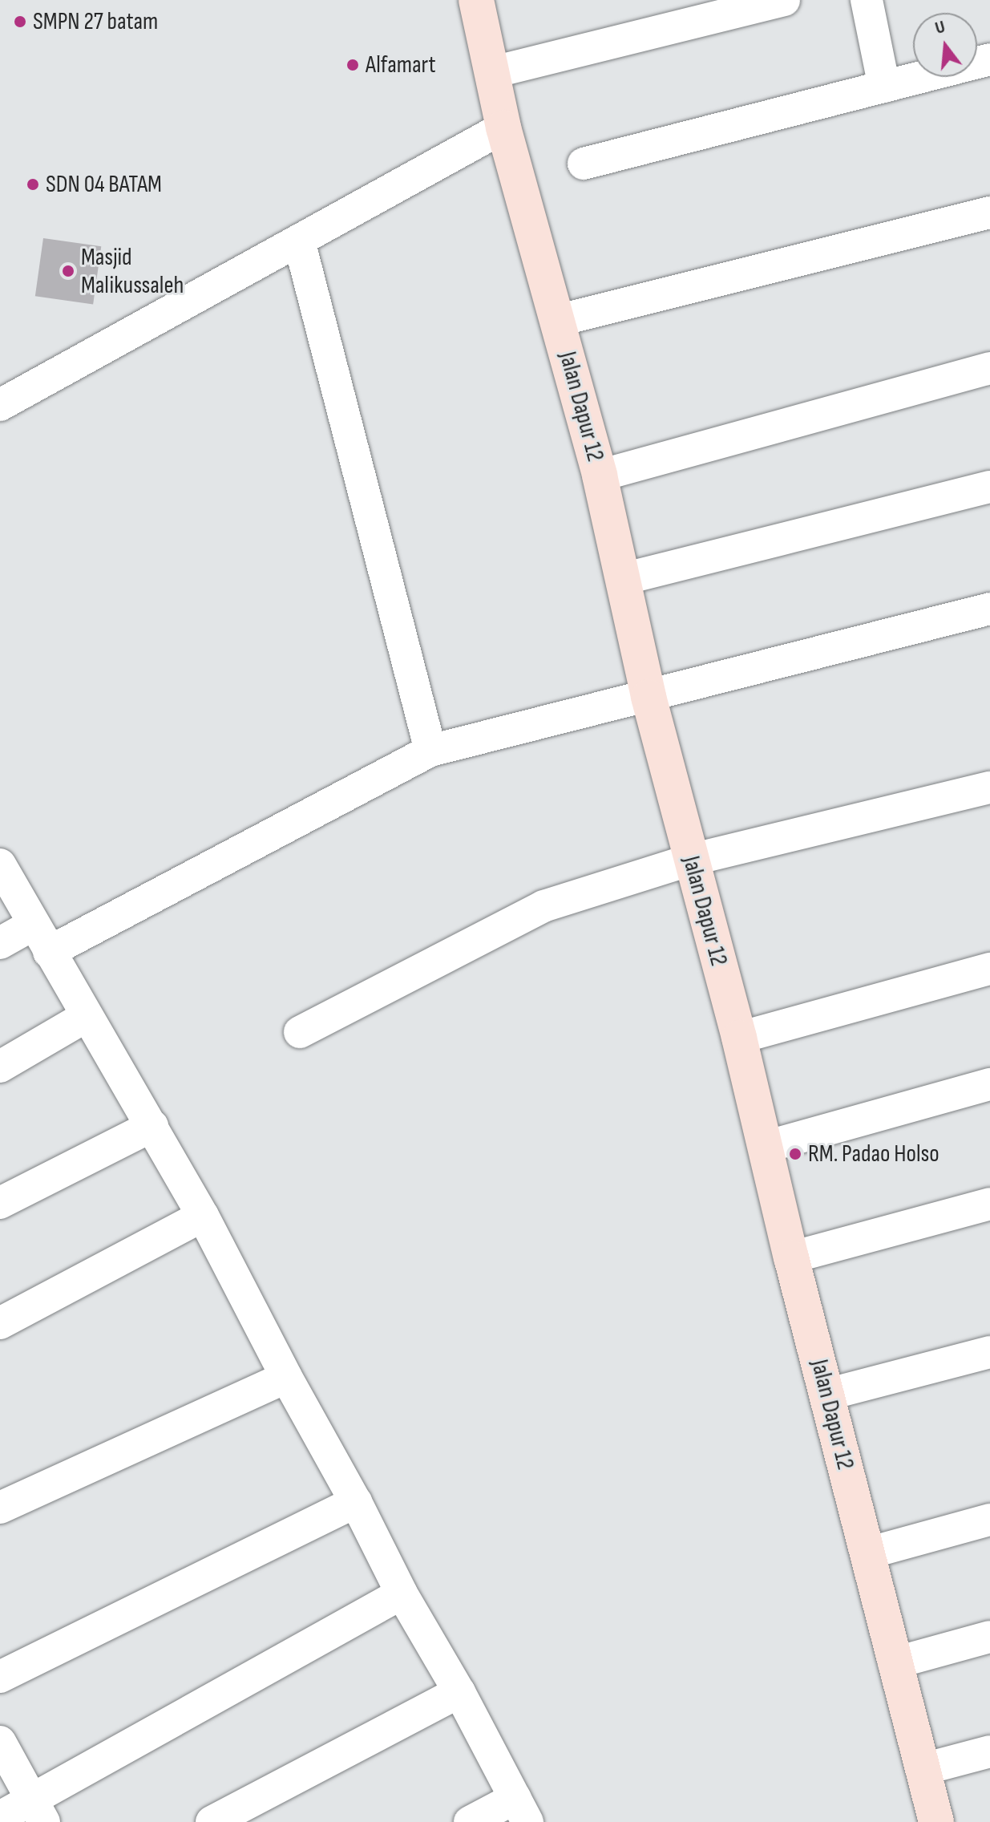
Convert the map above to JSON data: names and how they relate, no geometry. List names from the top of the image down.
{
  "streets": {
    "street": ["Jalan Dapur 12"]
  },
  "places": [
    "SMPN 27 batam",
    "Alfamart",
    "SDN 04 BATAM",
    "Masjid Malikussaleh",
    "RM. Padao Holso"
  ],
  "north": "top"
}
